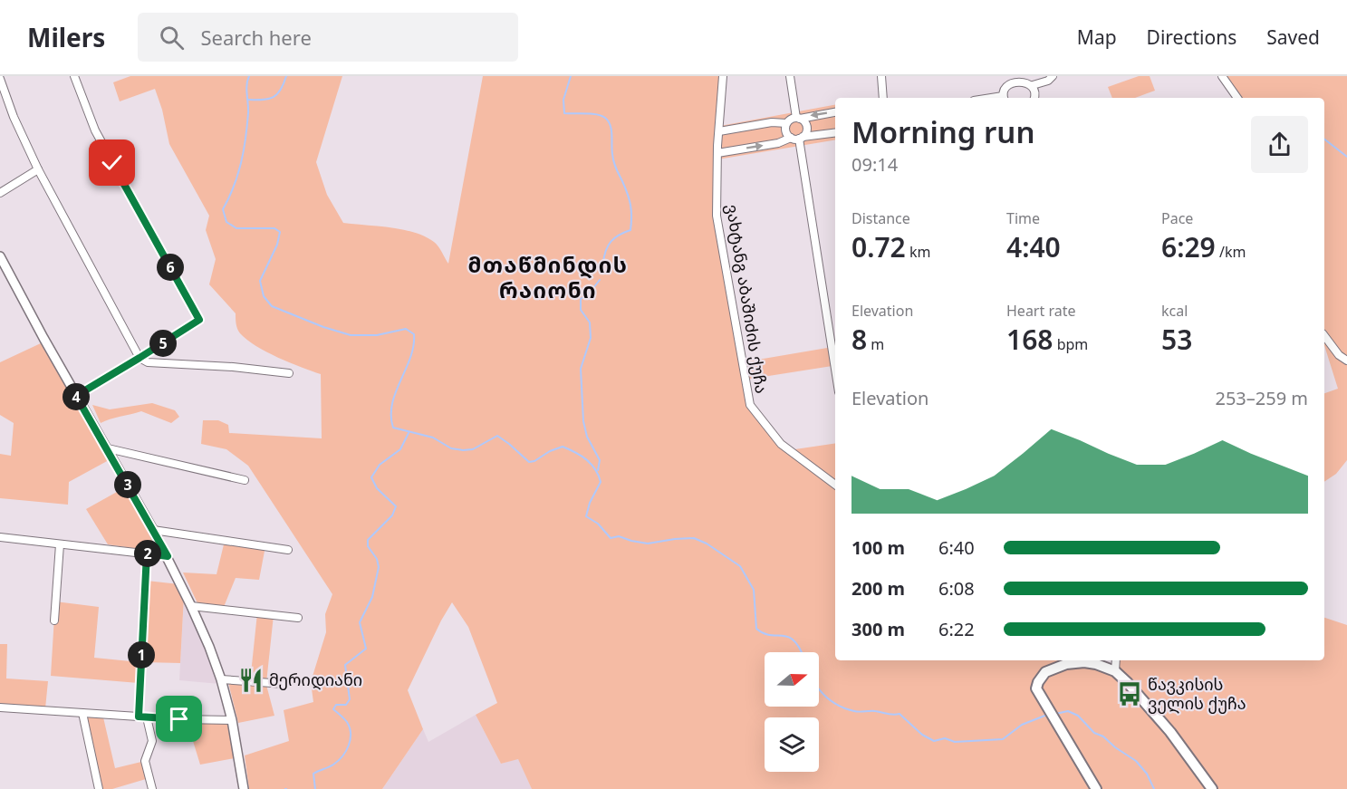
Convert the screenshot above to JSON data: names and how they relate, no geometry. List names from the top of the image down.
{
  "streets": {
    "street": ["ვახტანგ აბაშიძის ქუჩა"]
  },
  "districts": ["მთაწმინდის რაიონი"],
  "places": {
    "restaurant": ["მერიდიანი"],
    "bus stop": ["წავკისის ველის ქუჩა"]
  },
  "north": "right",
  "page": {
    "header": "Milers",
    "search": "Search here",
    "nav": ["Map", "Directions", "Saved"],
    "heading": ["Morning run", "09:14"],
    "stats": [
      ["Distance", "0.72 km"],
      ["Time", "4:40"],
      ["Pace", "6:29 /km"],
      ["Elevation", "8 m"],
      ["Heart rate", "168 bpm"],
      ["kcal", "53"]
    ],
    "pins": [
      "6",
      "5",
      "4",
      "3",
      "2",
      "1"
    ],
    "chart": ["Elevation", "253–259 m"],
    "list": [
      {
        "name": "100 m",
        "note": "6:40"
      },
      {
        "name": "200 m",
        "note": "6:08"
      },
      {
        "name": "300 m",
        "note": "6:22"
      }
    ]
  }
}
